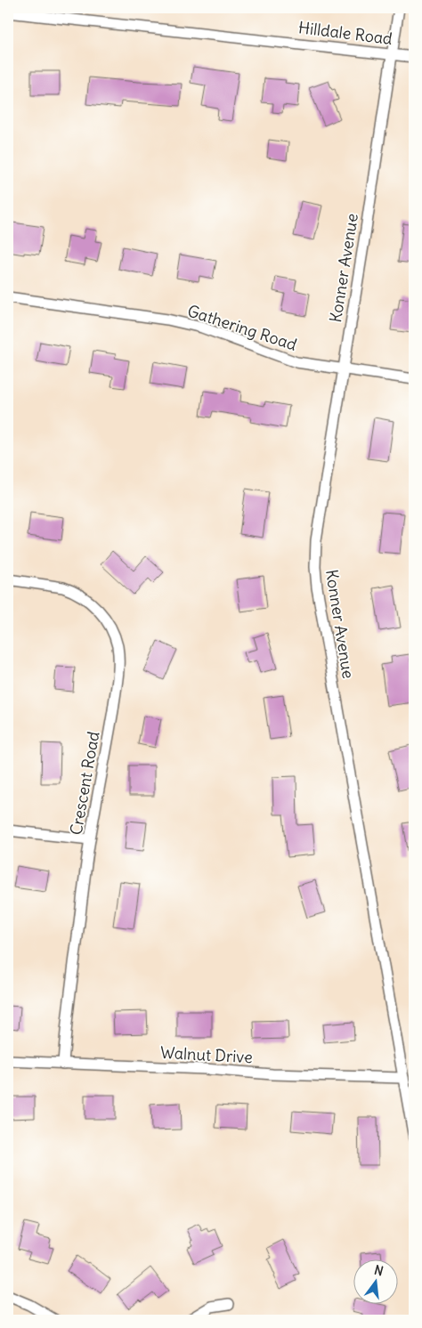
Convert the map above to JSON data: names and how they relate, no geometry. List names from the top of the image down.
{
  "streets": {
    "street": [
      "Hilldale Road",
      "Konner Avenue",
      "Gathering Road",
      "Crescent Road",
      "Walnut Drive"
    ]
  },
  "crossings": [
    ["Hilldale Road", "Konner Avenue"],
    ["Konner Avenue", "Gathering Road"],
    ["Konner Avenue", "Walnut Drive"],
    ["Crescent Road", "Walnut Drive"]
  ],
  "north": "top"
}
